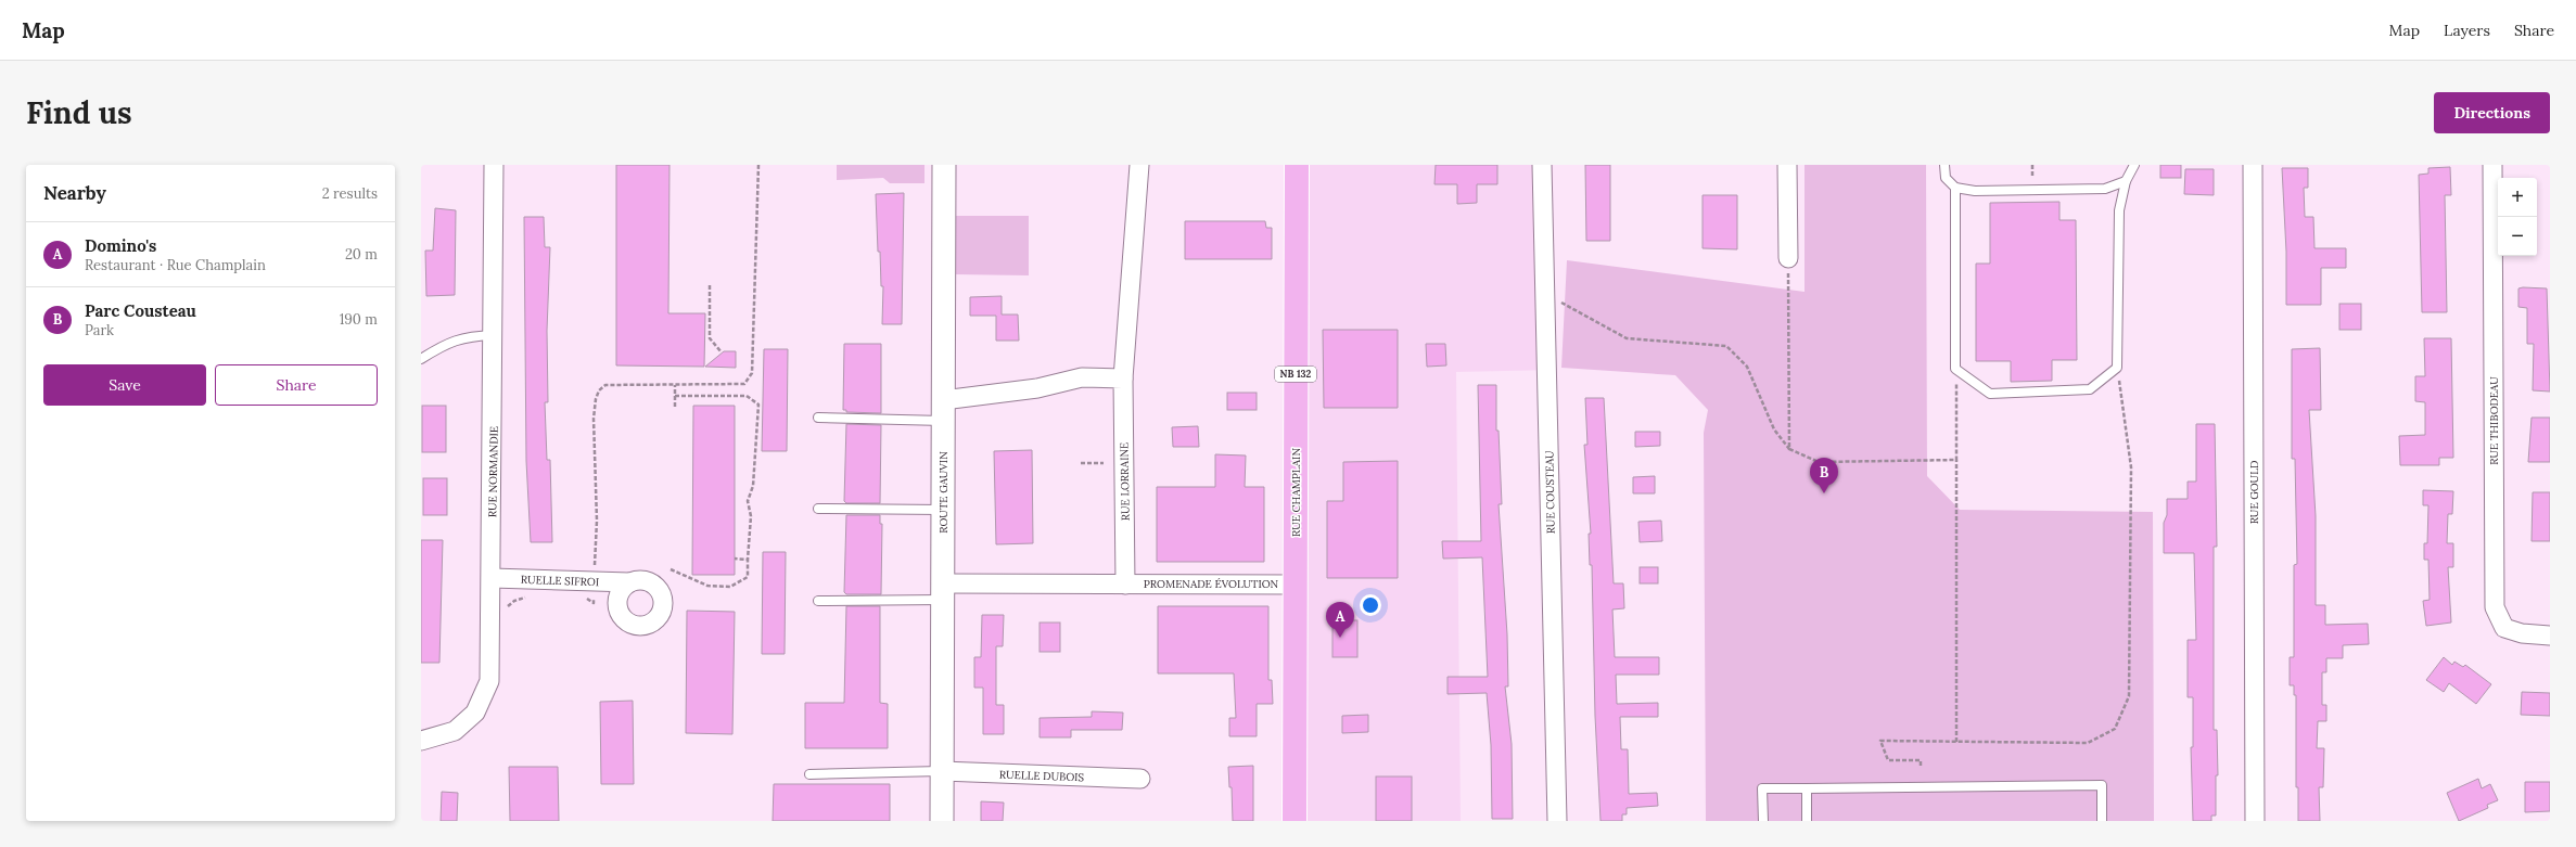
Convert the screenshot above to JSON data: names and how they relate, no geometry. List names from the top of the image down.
{
  "streets": {
    "main road": ["NB 132", "RUE CHAMPLAIN"],
    "street": [
      "RUE THIBODEAU",
      "RUE NORMANDIE",
      "RUE LORRAINE",
      "ROUTE GAUVIN",
      "RUE COUSTEAU",
      "RUE GOULD",
      "RUELLE SIFROI",
      "PROMENADE ÉVOLUTION",
      "RUELLE DUBOIS"
    ]
  },
  "crossings": [
    ["RUE NORMANDIE", "RUELLE SIFROI"],
    ["RUE LORRAINE", "PROMENADE ÉVOLUTION"],
    ["ROUTE GAUVIN", "RUELLE DUBOIS"],
    ["RUE CHAMPLAIN", "PROMENADE ÉVOLUTION"]
  ],
  "page": {
    "header": "Map",
    "nav": ["Map", "Layers", "Share"],
    "buttons": [
      "Directions",
      ["Save", "Share"]
    ],
    "title": "Find us",
    "heading": ["Nearby", "2 results"],
    "map_buttons": ["+", "−"],
    "list": [
      {
        "mark": "A",
        "name": "Domino's",
        "note": "Restaurant · Rue Champlain",
        "value": "20 m"
      },
      {
        "mark": "B",
        "name": "Parc Cousteau",
        "note": "Park",
        "value": "190 m"
      }
    ],
    "pins": ["B", "A"]
  }
}
